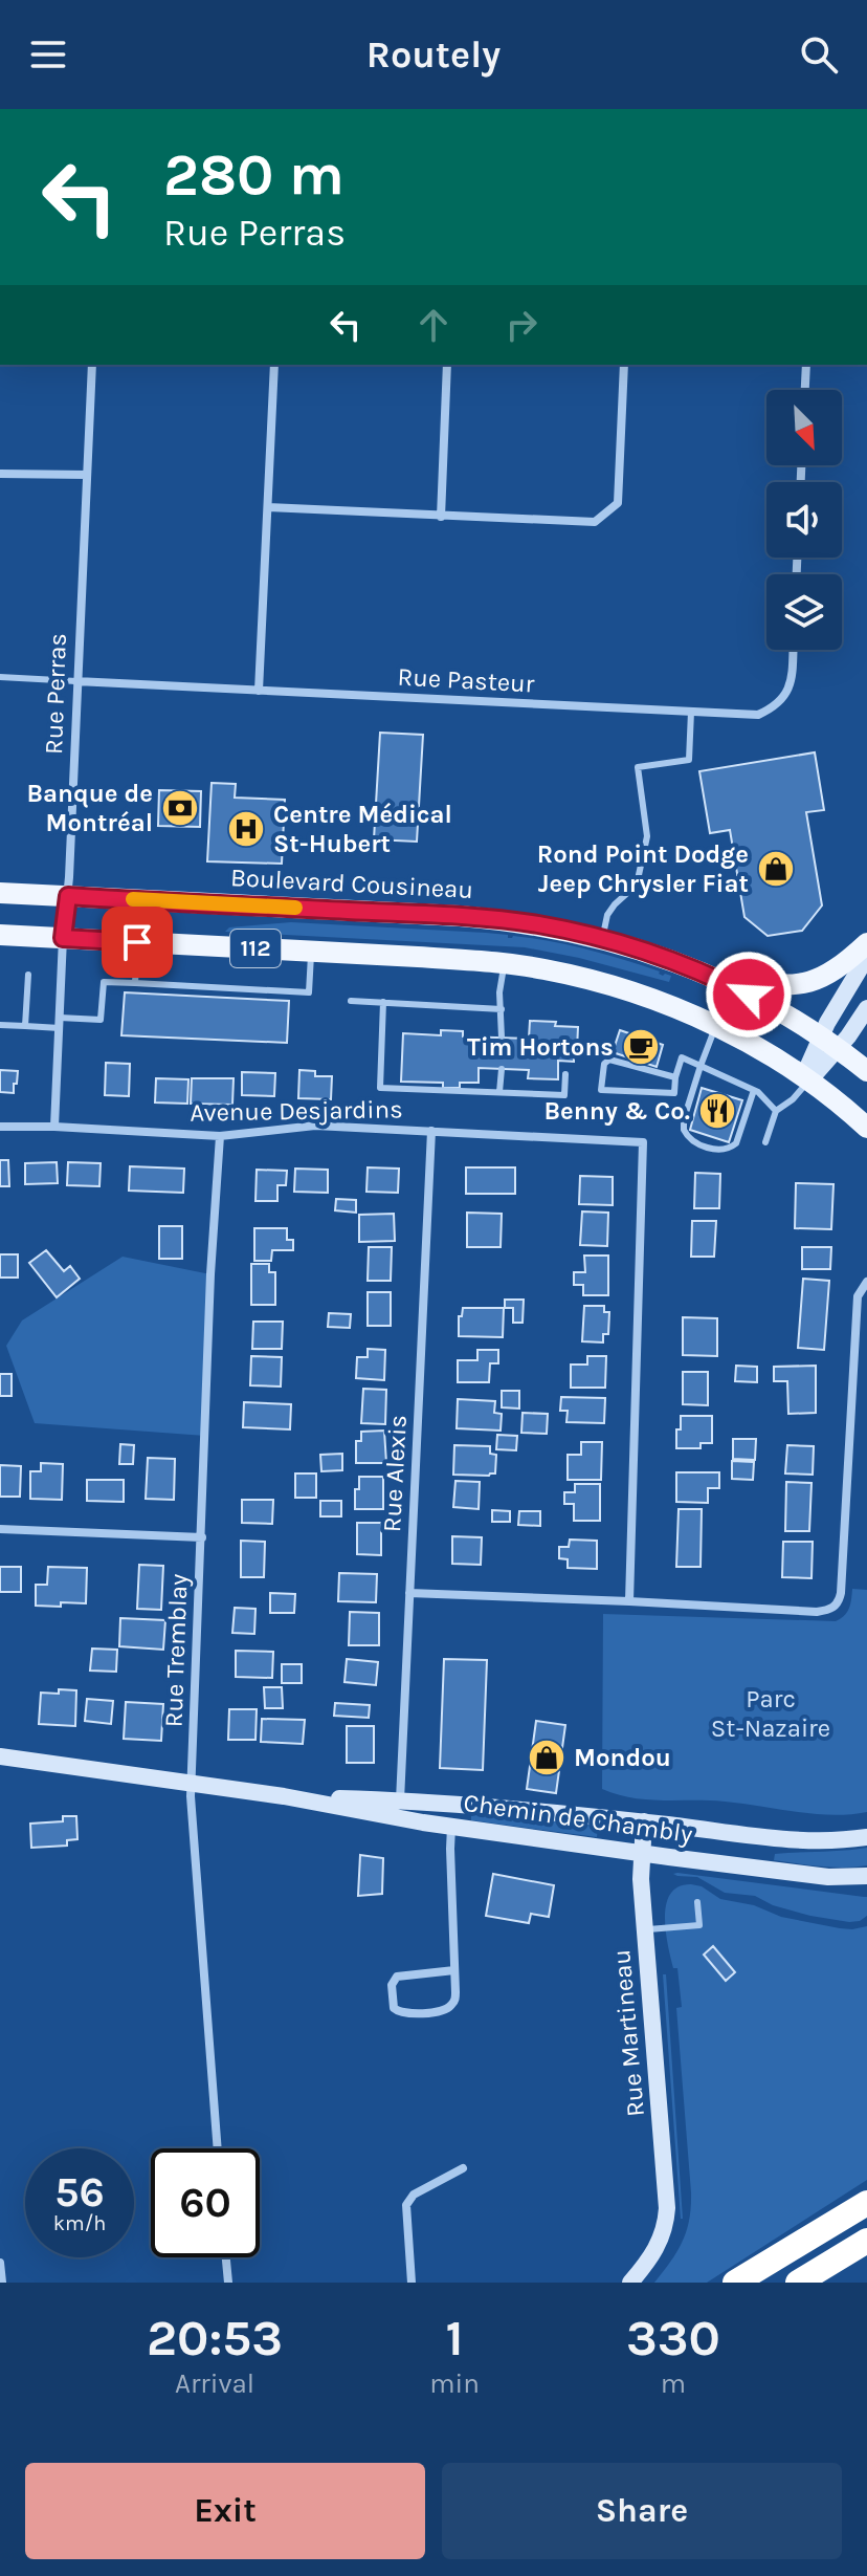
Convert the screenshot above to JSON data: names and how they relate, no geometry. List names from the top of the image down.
{
  "streets": {
    "main road": ["Boulevard Cousineau", "112"],
    "street": [
      "Rue Pasteur",
      "Rue Perras",
      "Avenue Desjardins",
      "Rue Alexis",
      "Rue Tremblay",
      "Chemin de Chambly",
      "Rue Martineau"
    ]
  },
  "crossings": [
    ["Rue Pasteur", "Rue Perras"],
    ["Rue Perras", "Boulevard Cousineau"],
    ["Rue Perras", "112"],
    ["Rue Perras", "Avenue Desjardins"],
    ["Avenue Desjardins", "Rue Alexis"],
    ["Avenue Desjardins", "Rue Tremblay"],
    ["Rue Alexis", "Chemin de Chambly"],
    ["Rue Tremblay", "Chemin de Chambly"],
    ["Chemin de Chambly", "Rue Martineau"]
  ],
  "parks": ["Parc St-Nazaire"],
  "places": {
    "bank": ["Banque de Montréal"],
    "hospital": ["Centre Médical St-Hubert"],
    "shop": ["Rond Point Dodge Jeep Chrysler Fiat", "Mondou"],
    "cafe": ["Tim Hortons"],
    "restaurant": ["Benny & Co."]
  },
  "north": "bottom right",
  "page": {
    "header": "Routely",
    "turn": ["280 m", "Rue Perras"],
    "speed": "56 km/h",
    "limit": "60",
    "eta": [
      "20:53",
      "Arrival",
      "1",
      "min",
      "330",
      "m"
    ],
    "buttons": ["Exit", "Share"]
  }
}
